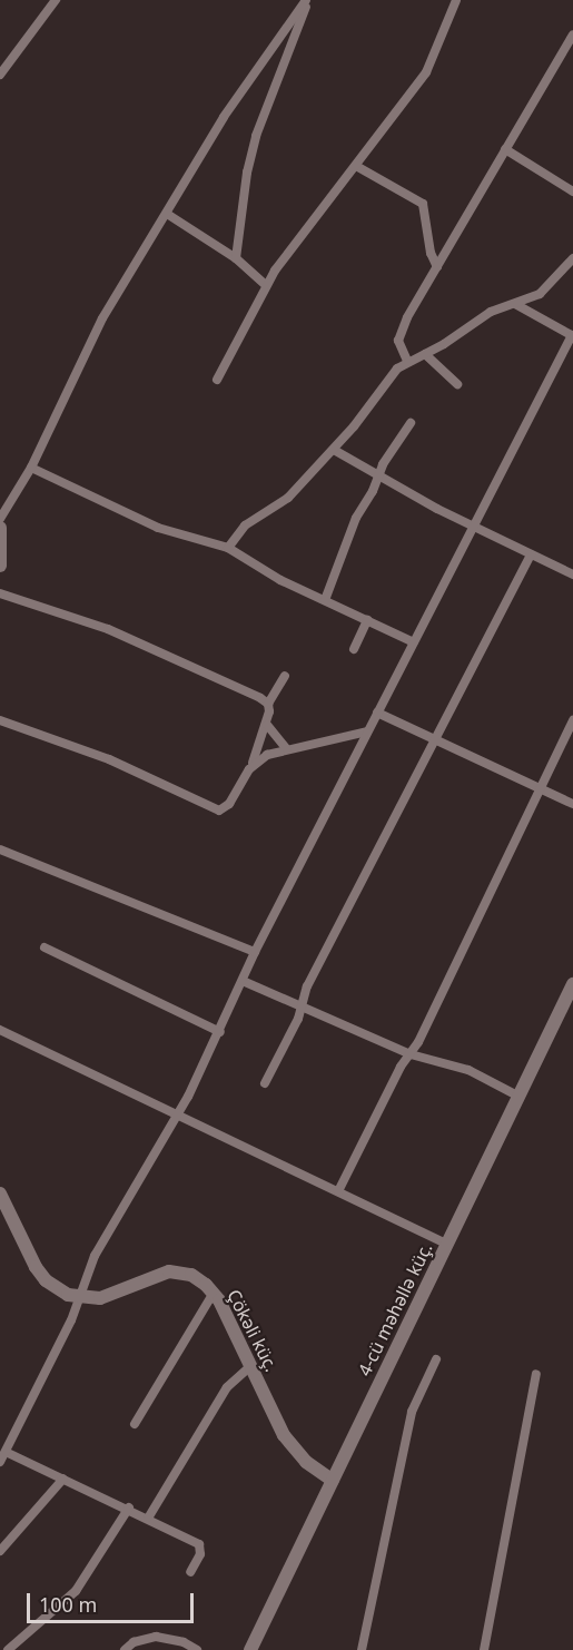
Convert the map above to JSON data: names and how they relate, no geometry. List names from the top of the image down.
{
  "streets": {
    "street": ["4-cü məhəllə küç.", "Çökəli küç."]
  },
  "crossings": [
    ["4-cü məhəllə küç.", "Çökəli küç."]
  ],
  "scale_bar": "100 m"
}
